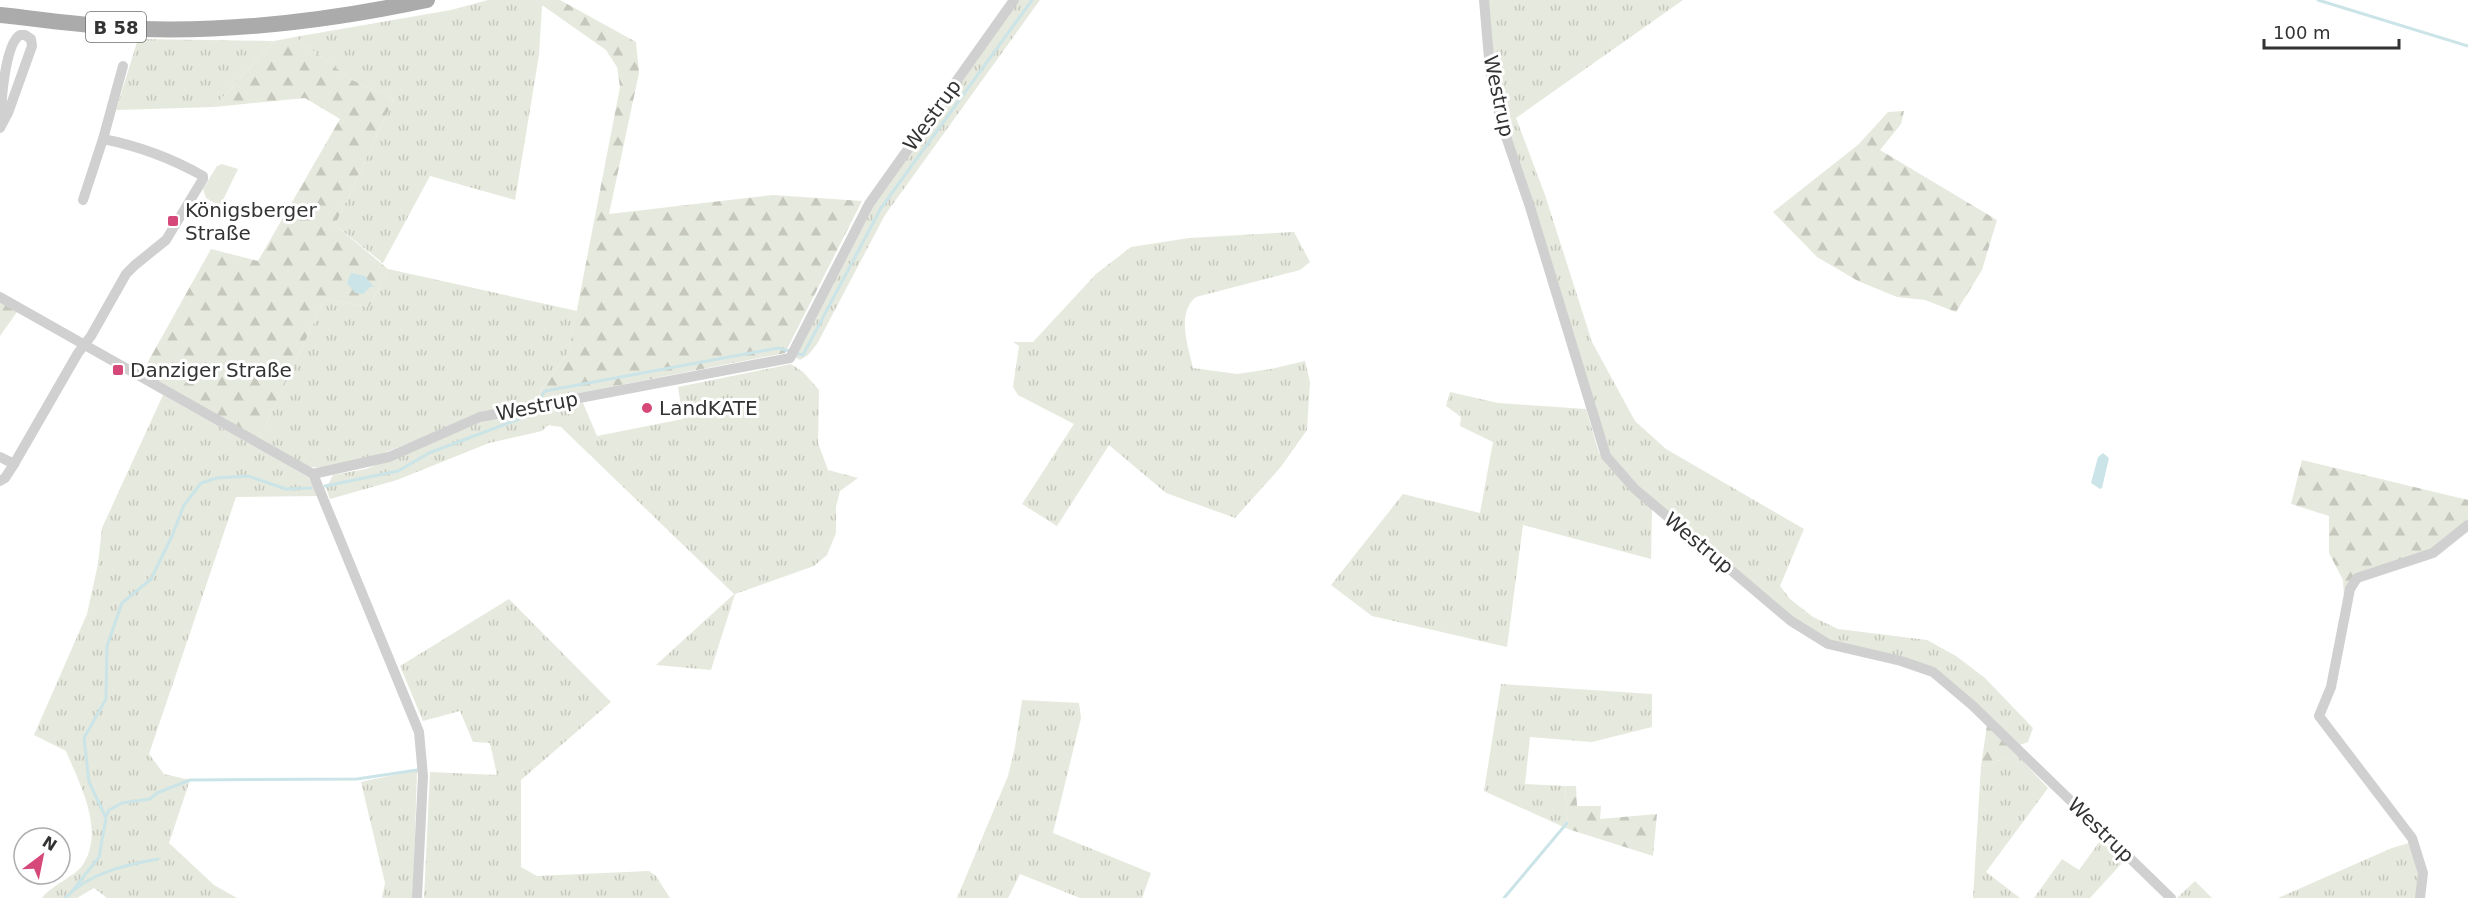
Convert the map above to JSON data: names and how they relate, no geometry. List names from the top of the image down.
{
  "streets": {
    "main road": ["B 58"],
    "street": ["Westrup"]
  },
  "places": {
    "transit": ["Königsberger Straße", "Danziger Straße"],
    "other": ["LandKATE"]
  },
  "scale_bar": "100 m",
  "north": "top right"
}
